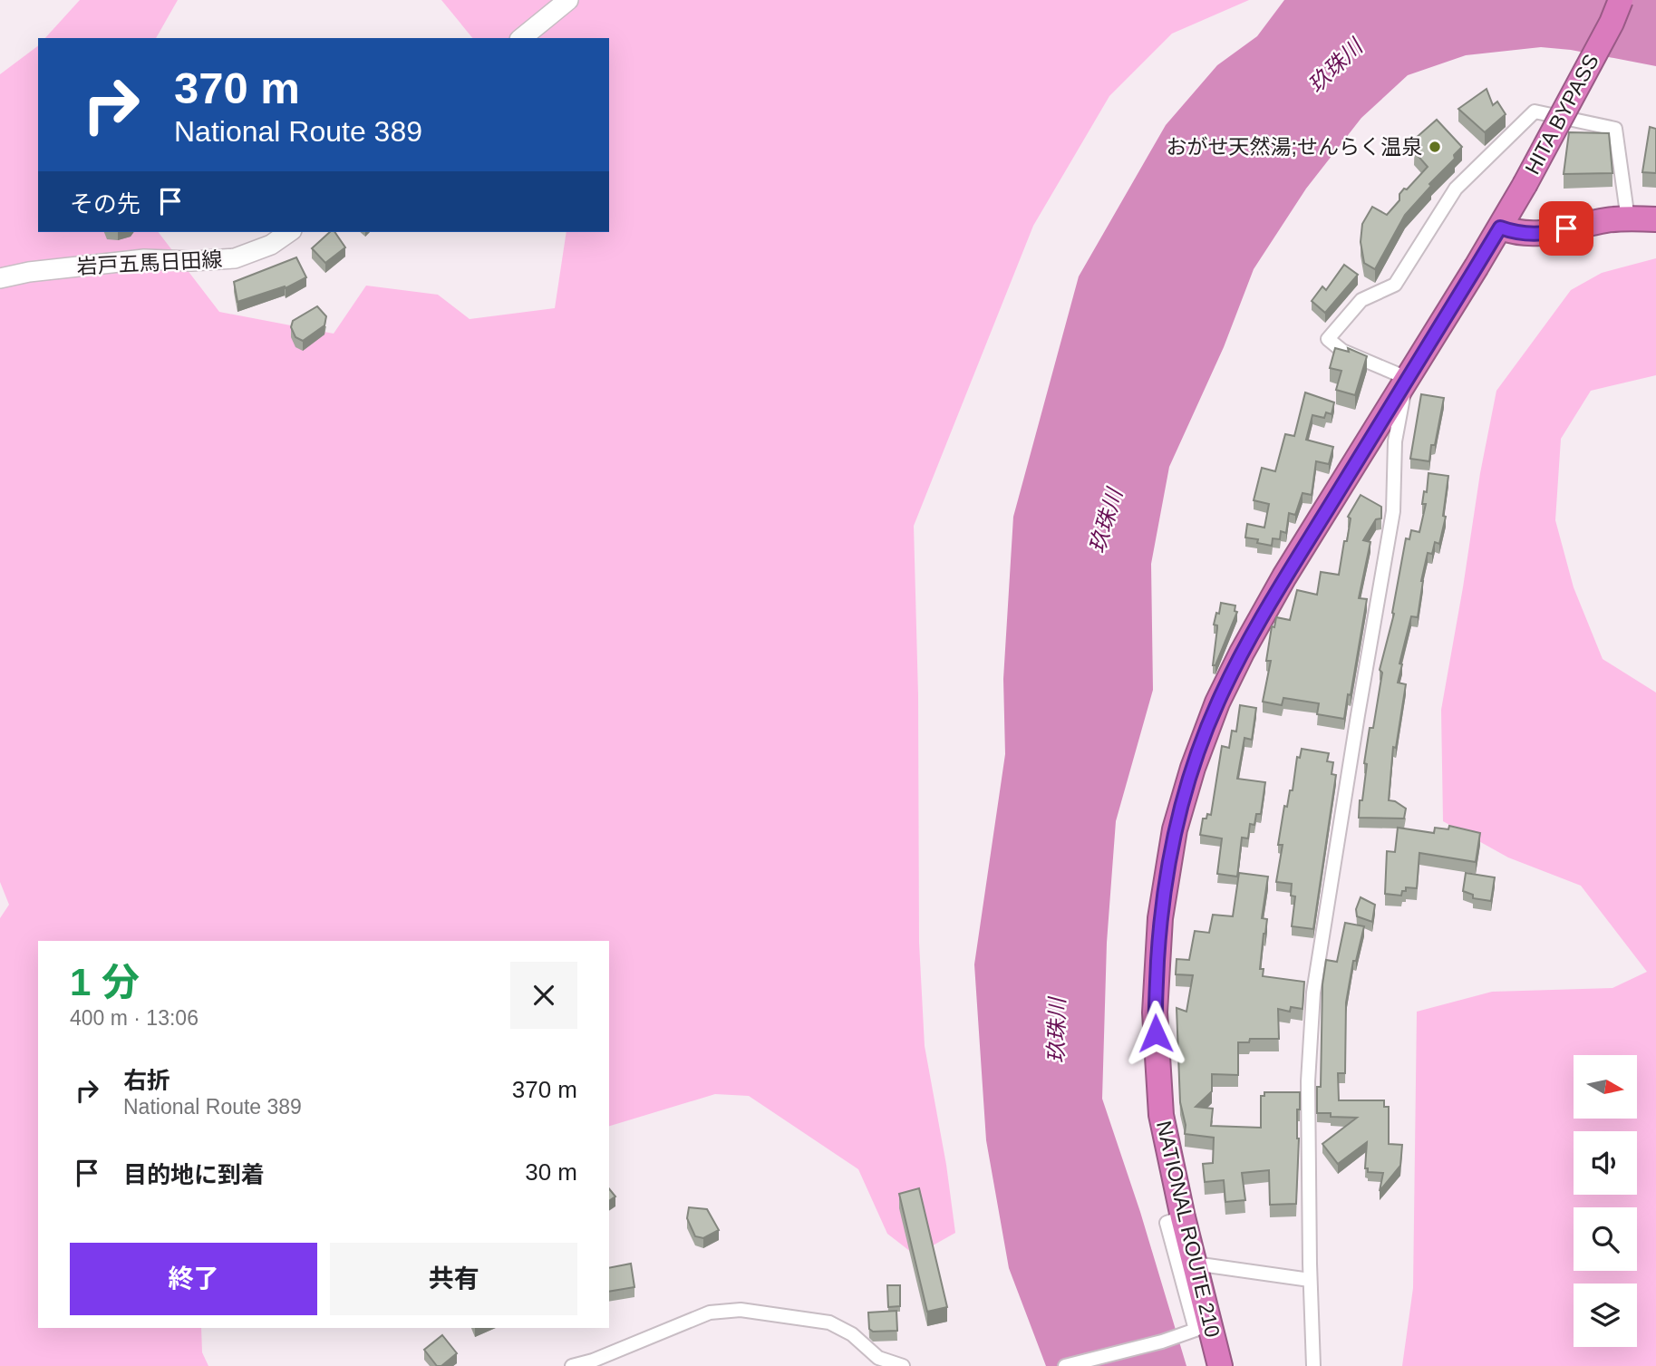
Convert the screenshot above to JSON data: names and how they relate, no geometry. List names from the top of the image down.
{
  "streets": {
    "highway": ["HITA BYPASS", "NATIONAL ROUTE 210"],
    "main road": ["岩戸五馬日田線"]
  },
  "crossings": [
    ["HITA BYPASS", "NATIONAL ROUTE 210"]
  ],
  "water": ["玖珠川"],
  "places": ["おがせ天然湯;せんらく温泉"],
  "north": "right",
  "page": {
    "turn": ["370 m", "National Route 389"],
    "then": "その先",
    "heading": ["1 分", "400 m · 13:06"],
    "list": [
      {
        "name": "右折",
        "note": "National Route 389",
        "value": "370 m"
      },
      {
        "name": "目的地に到着",
        "value": "30 m"
      }
    ],
    "buttons": ["終了", "共有"]
  }
}
